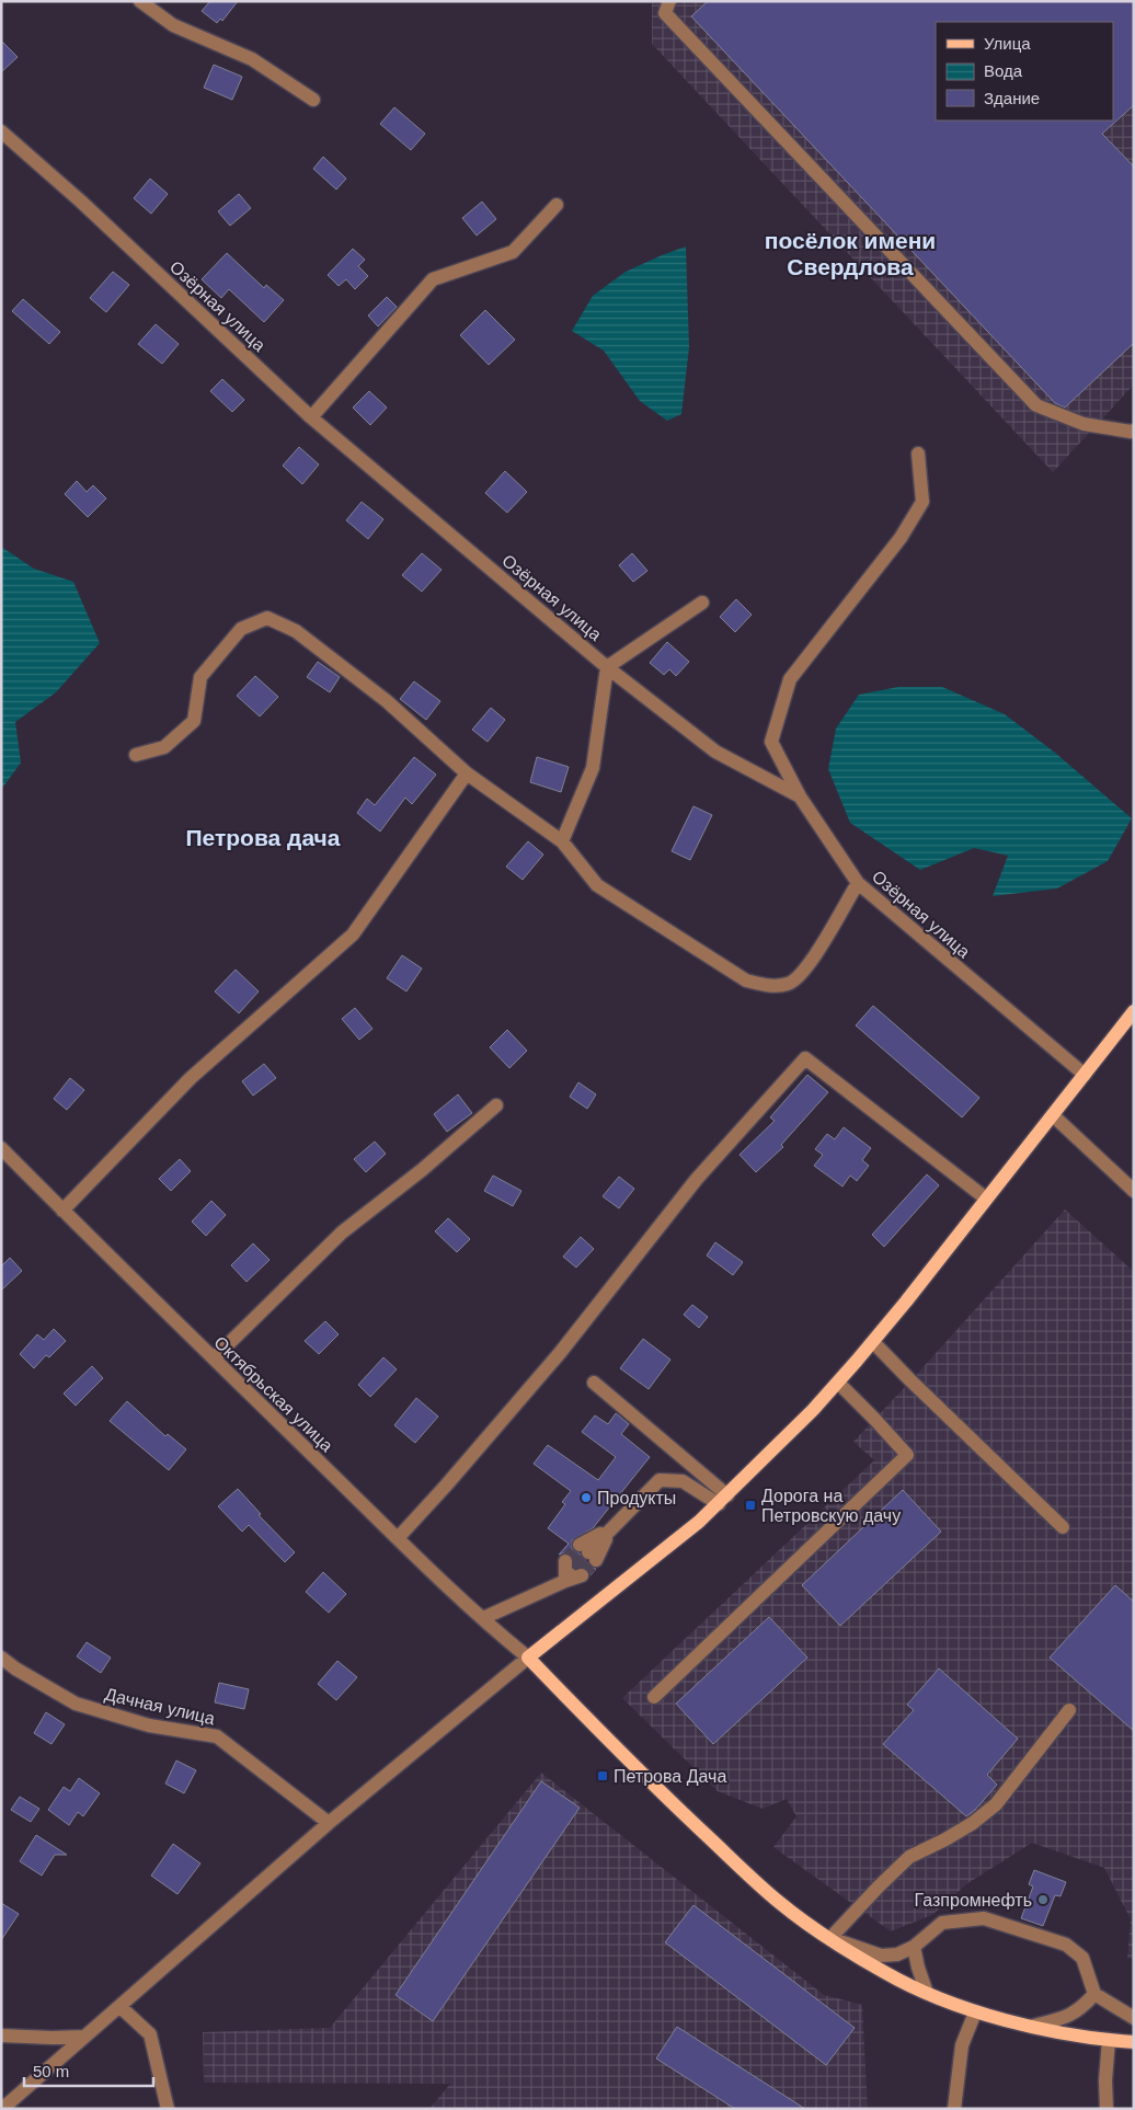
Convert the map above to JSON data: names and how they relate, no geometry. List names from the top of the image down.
{
  "streets": {
    "street": ["Озёрная улица", "Октябрьская улица", "Дачная улица"]
  },
  "districts": ["посёлок имени Свердлова", "Петрова дача"],
  "places": {
    "other": ["Продукты", "Газпромнефть"],
    "transit": ["Дорога на Петровскую дачу", "Петрова Дача"]
  },
  "legend": ["Улица", "Вода", "Здание"],
  "scale_bar": "50 m"
}
